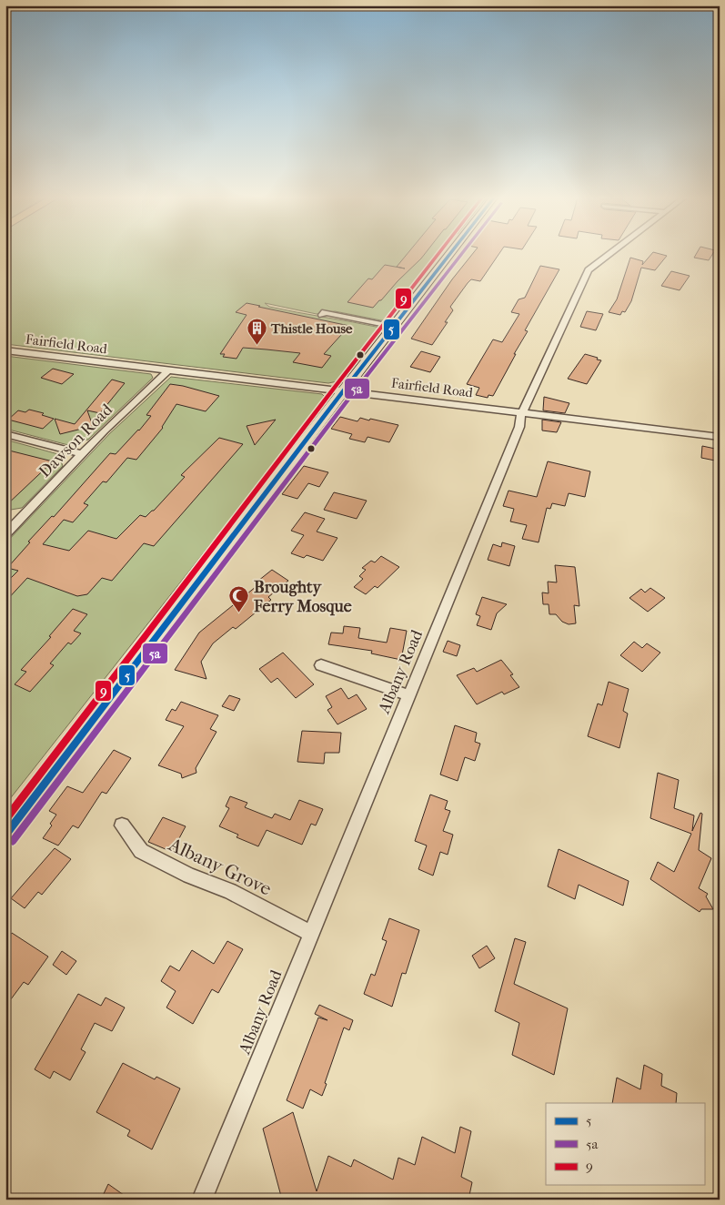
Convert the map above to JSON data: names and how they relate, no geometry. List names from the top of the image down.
{
  "streets": {
    "street": [
      "Fairfield Road",
      "Dawson Road",
      "Albany Road",
      "Albany Grove"
    ]
  },
  "crossings": [
    ["Fairfield Road", "Dawson Road"],
    ["Fairfield Road", "Albany Road"],
    ["Albany Road", "Albany Grove"]
  ],
  "places": {
    "building": ["Thistle House"],
    "mosque": ["Broughty Ferry Mosque"]
  },
  "lines": ["transit line 5", "transit line 5a", "transit line 9"],
  "legend": ["5", "5a", "9"]
}
